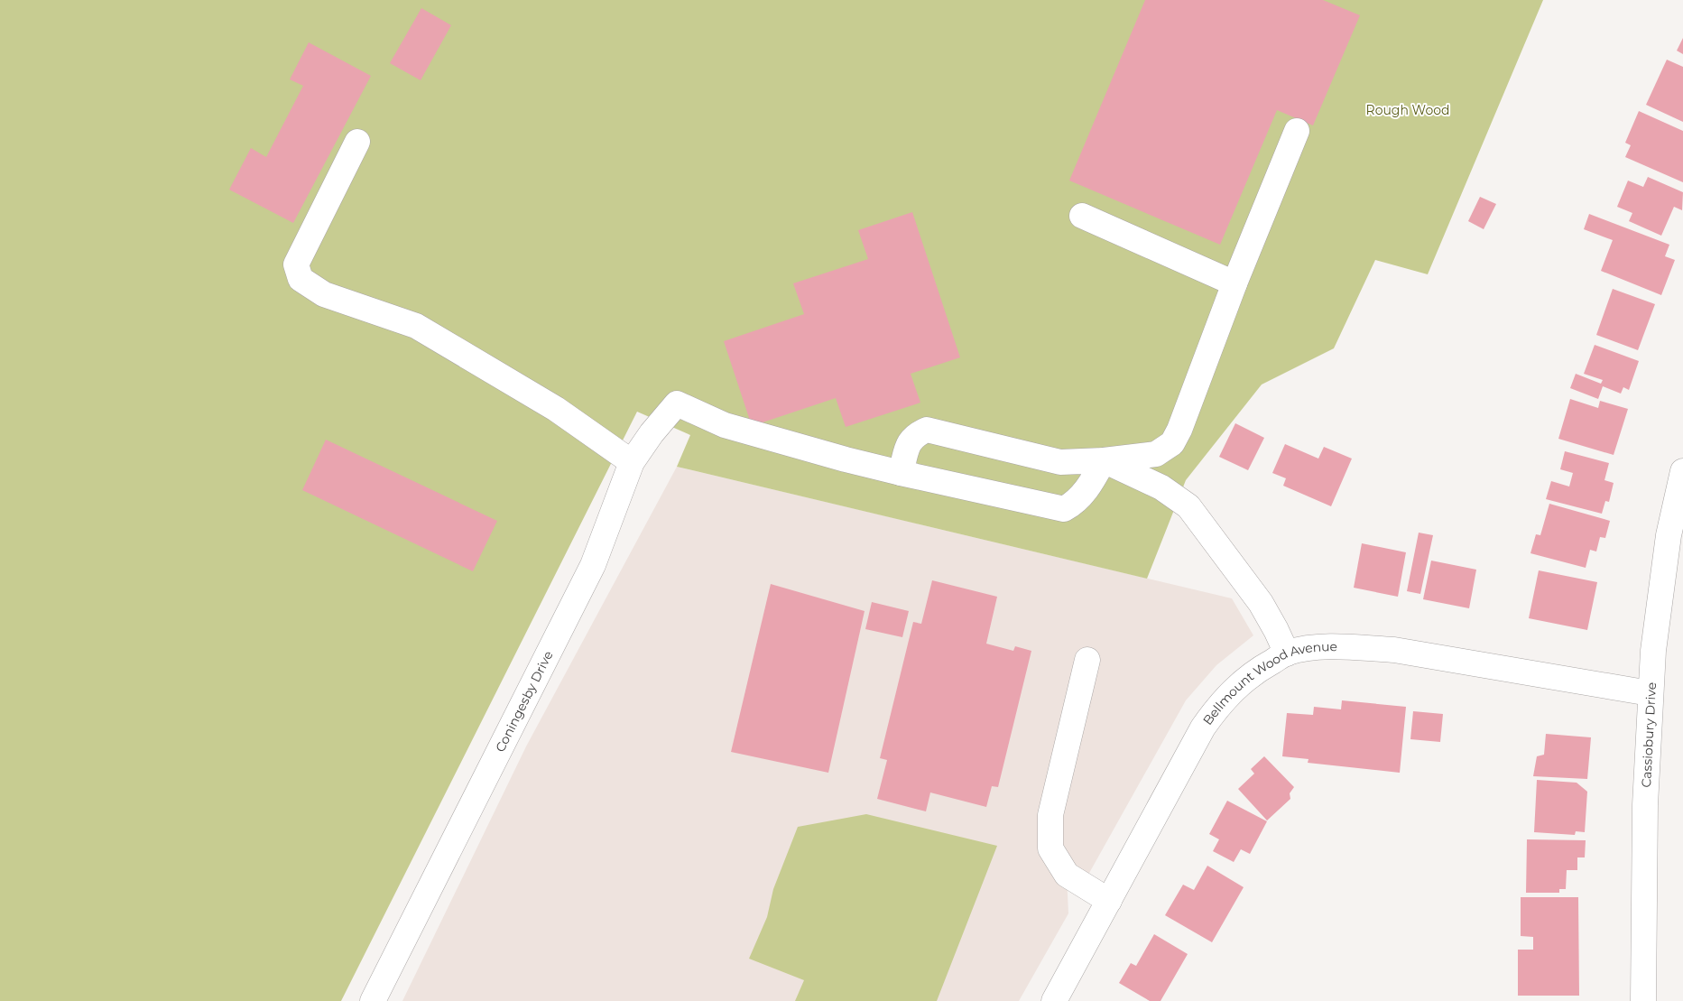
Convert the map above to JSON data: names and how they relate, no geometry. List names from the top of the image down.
{
  "streets": {
    "street": ["Bellmount Wood Avenue", "Coningesby Drive", "Cassiobury Drive"]
  },
  "crossings": [
    ["Bellmount Wood Avenue", "Cassiobury Drive"]
  ],
  "parks": ["Rough Wood"]
}
